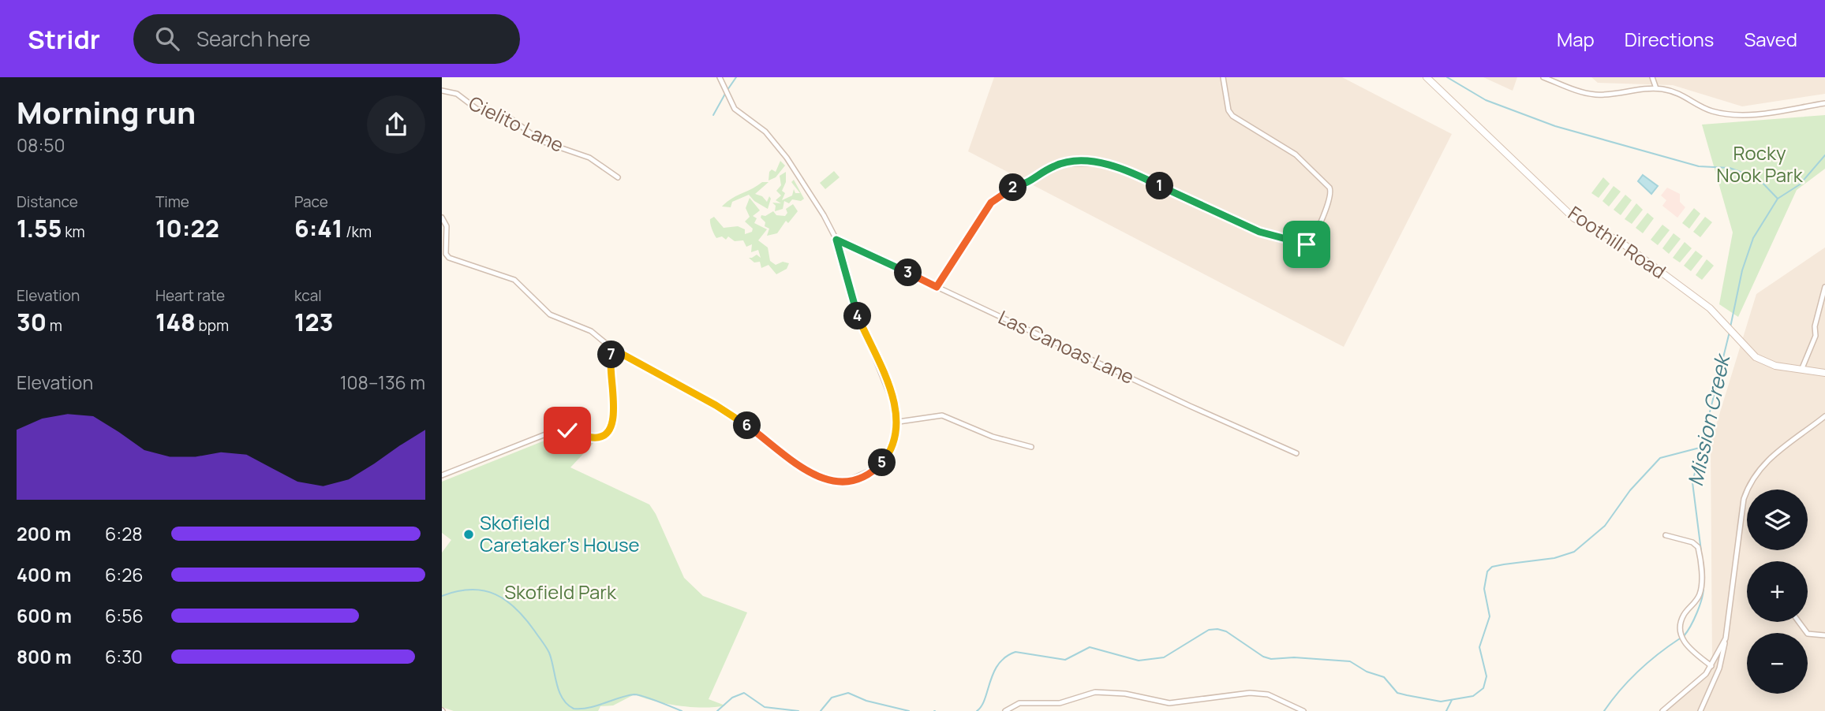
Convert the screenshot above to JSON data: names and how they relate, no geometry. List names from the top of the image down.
{
  "streets": {
    "main road": ["Foothill Road"],
    "street": ["Cielito Lane", "Las Canoas Lane"]
  },
  "water": ["Mission Creek"],
  "parks": ["Rocky Nook Park", "Skofield Park"],
  "places": ["Skofield Caretaker's House"],
  "page": {
    "header": "Stridr",
    "search": "Search here",
    "nav": ["Map", "Directions", "Saved"],
    "heading": ["Morning run", "08:50"],
    "stats": [
      ["Distance", "1.55 km"],
      ["Time", "10:22"],
      ["Pace", "6:41 /km"],
      ["Elevation", "30 m"],
      ["Heart rate", "148 bpm"],
      ["kcal", "123"]
    ],
    "pins": [
      "1",
      "2",
      "3",
      "4",
      "7",
      "6",
      "5"
    ],
    "chart": ["Elevation", "108–136 m"],
    "map_buttons": ["+", "−"],
    "list": [
      {
        "name": "200 m",
        "note": "6:28"
      },
      {
        "name": "400 m",
        "note": "6:26"
      },
      {
        "name": "600 m",
        "note": "6:56"
      },
      {
        "name": "800 m",
        "note": "6:30"
      }
    ]
  }
}
